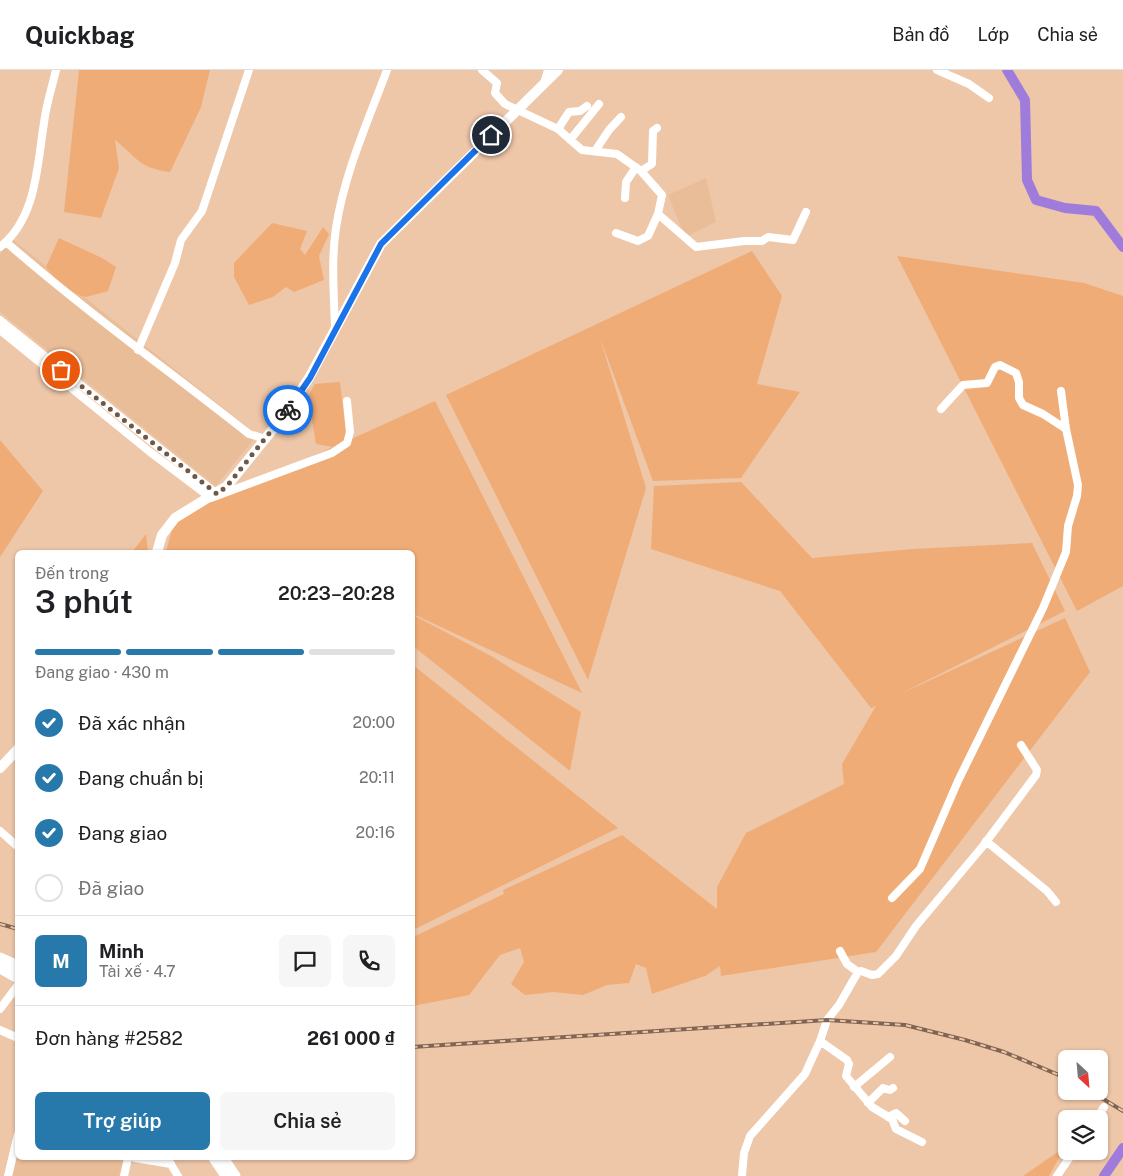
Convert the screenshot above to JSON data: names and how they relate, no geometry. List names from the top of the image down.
{
  "north": "bottom right",
  "page": {
    "header": "Quickbag",
    "nav": ["Bản đồ", "Lớp", "Chia sẻ"],
    "heading": ["3 phút", "Đến trong", "20:23–20:28"],
    "panel": [
      "Minh",
      "Tài xế · 4.7",
      "Đơn hàng #2582",
      "261 000 ₫"
    ],
    "bar": "Đang giao · 430 m",
    "list": [
      ["Đã xác nhận", "20:00"],
      ["Đang chuẩn bị", "20:11"],
      ["Đang giao", "20:16"],
      "Đã giao"
    ],
    "round": "M",
    "buttons": ["Trợ giúp", "Chia sẻ"]
  }
}
